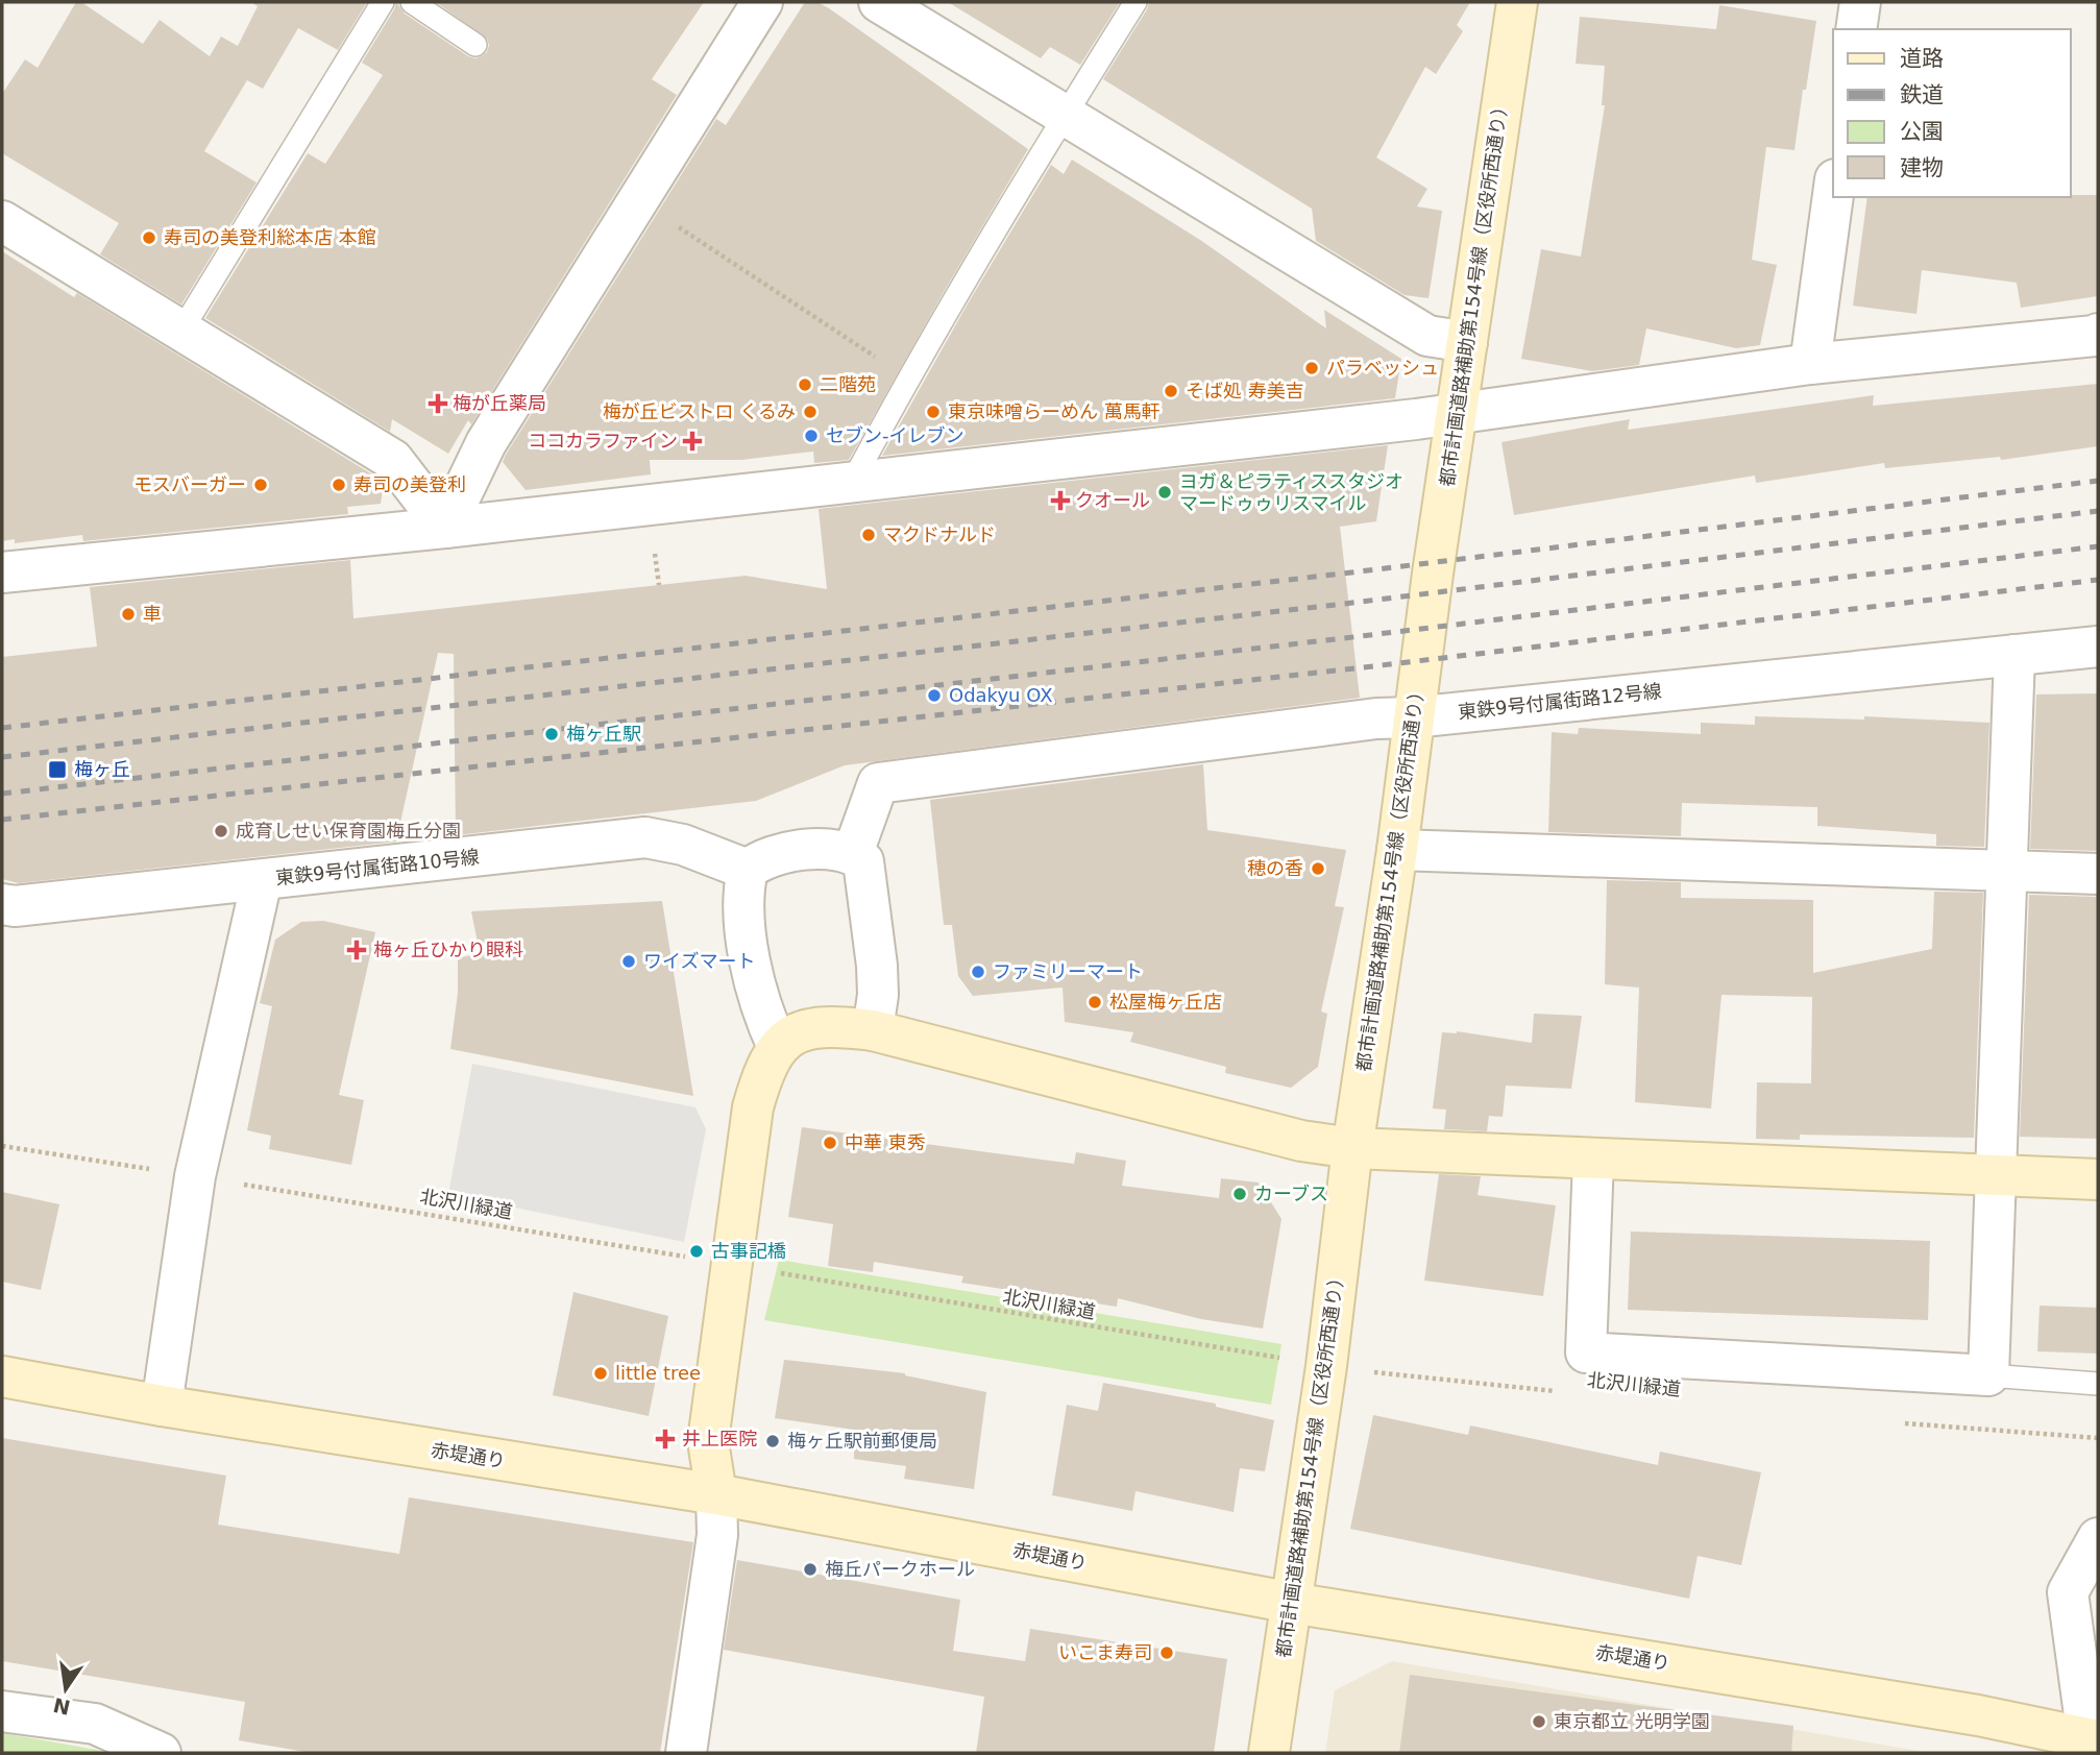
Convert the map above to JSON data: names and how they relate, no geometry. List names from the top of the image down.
{
  "streets": {
    "street": [
      "都市計画道路補助第154号線（区役所西通り）",
      "東鉄9号付属街路12号線",
      "東鉄9号付属街路10号線",
      "赤堤通り"
    ],
    "path": ["北沢川緑道"]
  },
  "crossings": [
    ["都市計画道路補助第154号線（区役所西通り）", "東鉄9号付属街路12号線"],
    ["都市計画道路補助第154号線（区役所西通り）", "北沢川緑道"],
    ["都市計画道路補助第154号線（区役所西通り）", "赤堤通り"]
  ],
  "places": {
    "other": [
      "寿司の美登利総本店 本館",
      "パラベッシュ",
      "二階苑",
      "そば処 寿美吉",
      "梅が丘ビストロ くるみ",
      "東京味噌らーめん 萬馬軒",
      "セブン-イレブン",
      "モスバーガー",
      "寿司の美登利",
      "ヨガ＆ピラティススタジオ マードゥゥリスマイル",
      "マクドナルド",
      "車",
      "Odakyu OX",
      "梅ヶ丘駅",
      "成育しせい保育園梅丘分園",
      "穂の香",
      "ワイズマート",
      "ファミリーマート",
      "松屋梅ヶ丘店",
      "中華 東秀",
      "カーブス",
      "古事記橋",
      "little tree",
      "梅ヶ丘駅前郵便局",
      "梅丘パークホール",
      "いこま寿司",
      "東京都立 光明学園"
    ],
    "health": [
      "梅が丘薬局",
      "ココカラファイン",
      "クオール",
      "梅ヶ丘ひかり眼科",
      "井上医院"
    ],
    "transit": ["梅ヶ丘"]
  },
  "legend": [
    "道路",
    "鉄道",
    "公園",
    "建物"
  ],
  "north": "bottom"
}
